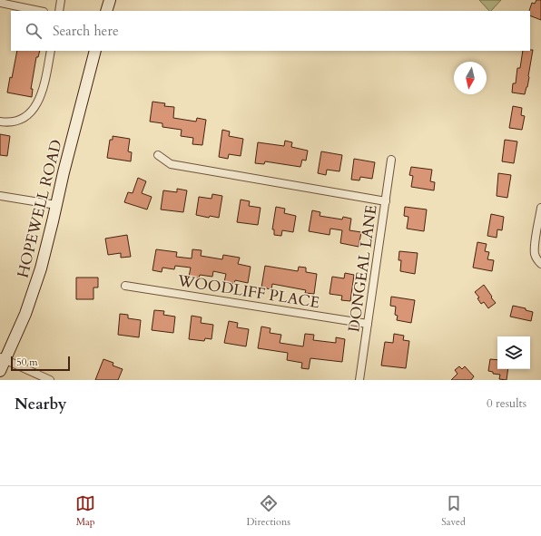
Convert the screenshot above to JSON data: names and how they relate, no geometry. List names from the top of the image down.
{
  "streets": {
    "street": ["HOPEWELL ROAD", "DONGEAL LANE", "WOODLIFF PLACE"]
  },
  "crossings": [
    ["DONGEAL LANE", "WOODLIFF PLACE"]
  ],
  "scale_bar": "50 m",
  "north": "bottom",
  "page": {
    "search": "Search here",
    "scale": "50 m",
    "heading": ["Nearby", "0 results"],
    "nav": ["Map", "Directions", "Saved"]
  }
}
